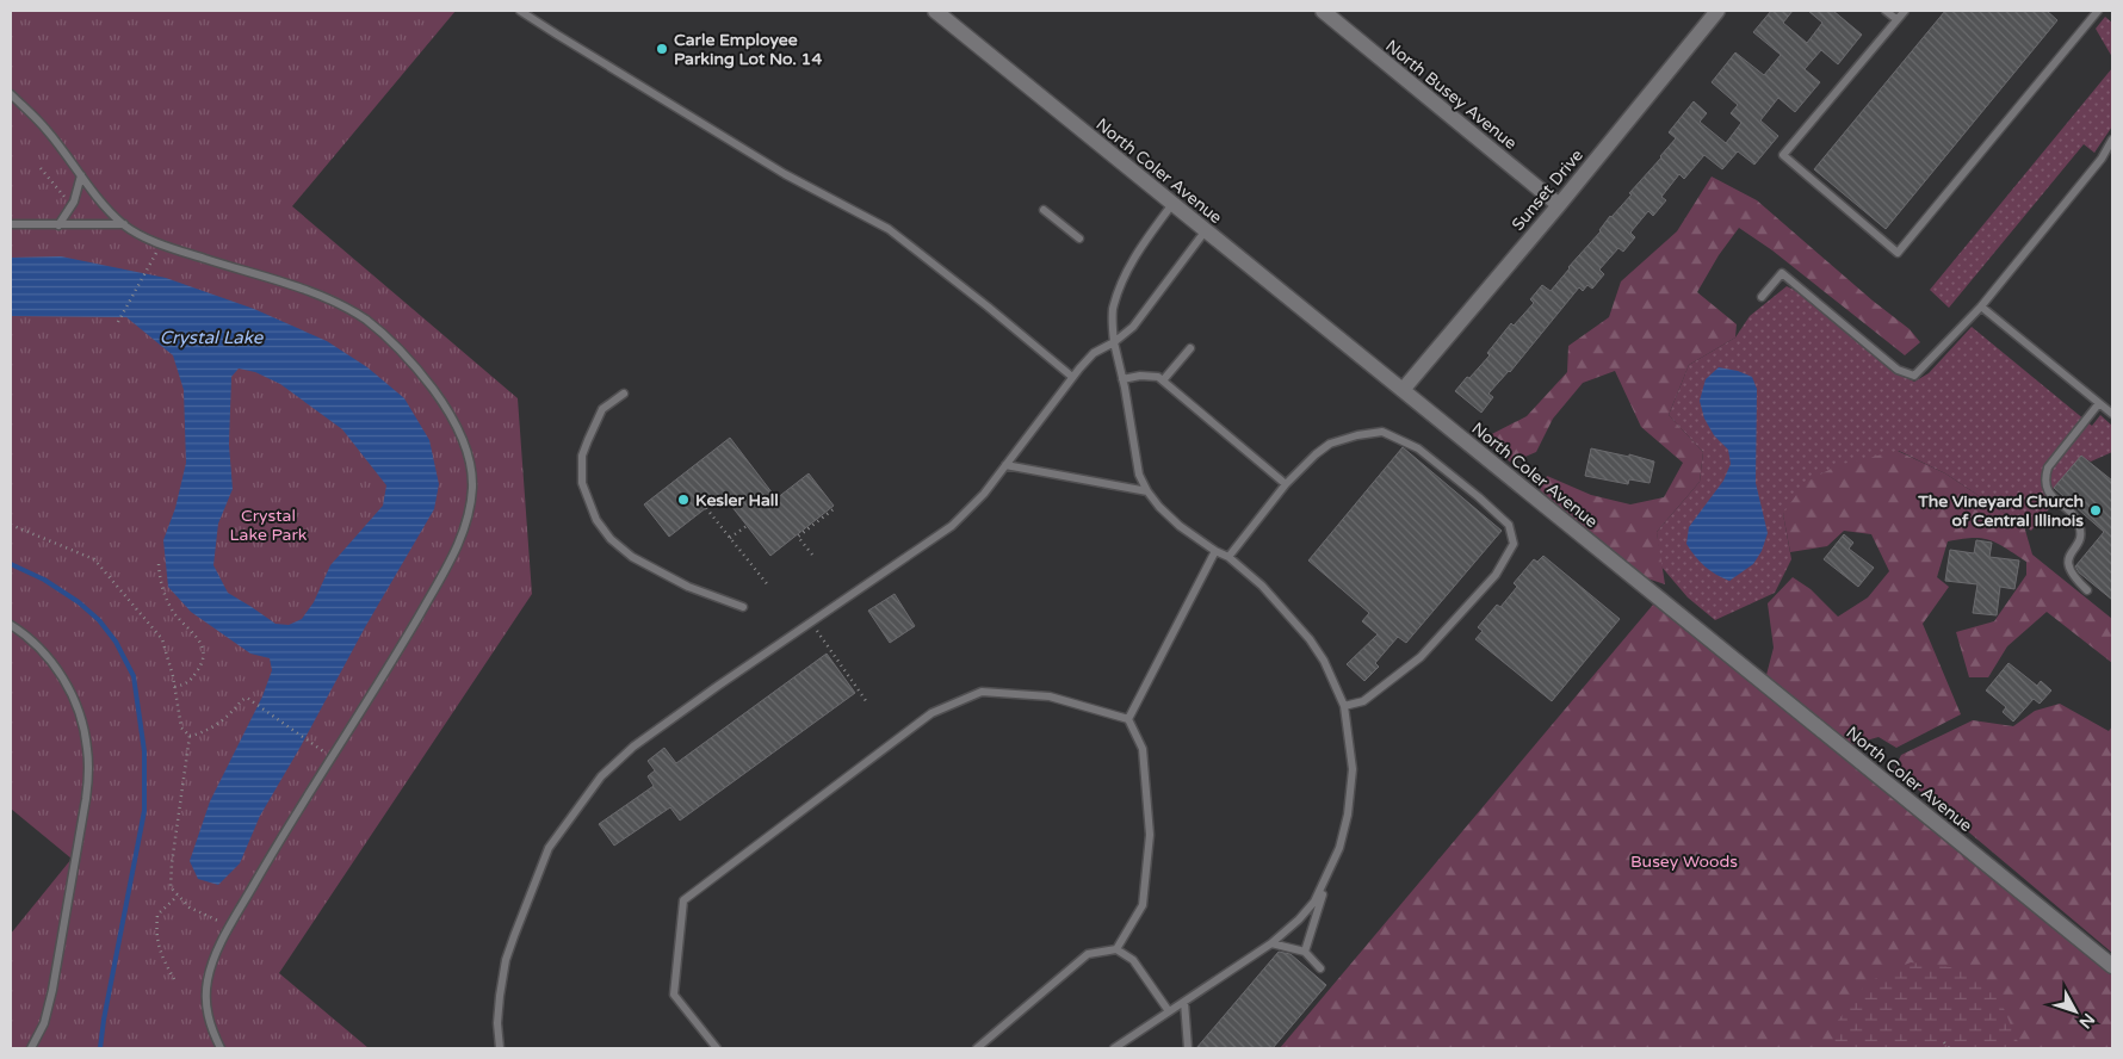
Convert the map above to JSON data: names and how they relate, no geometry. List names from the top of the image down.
{
  "streets": {
    "street": ["North Busey Avenue", "North Coler Avenue", "Sunset Drive"]
  },
  "crossings": [
    ["North Busey Avenue", "Sunset Drive"],
    ["North Coler Avenue", "Sunset Drive"]
  ],
  "water": ["Crystal Lake"],
  "parks": ["Crystal Lake Park", "Busey Woods"],
  "places": ["Carle Employee Parking Lot No. 14", "Kesler Hall", "The Vineyard Church of Central Illinois"],
  "north": "bottom right"
}
